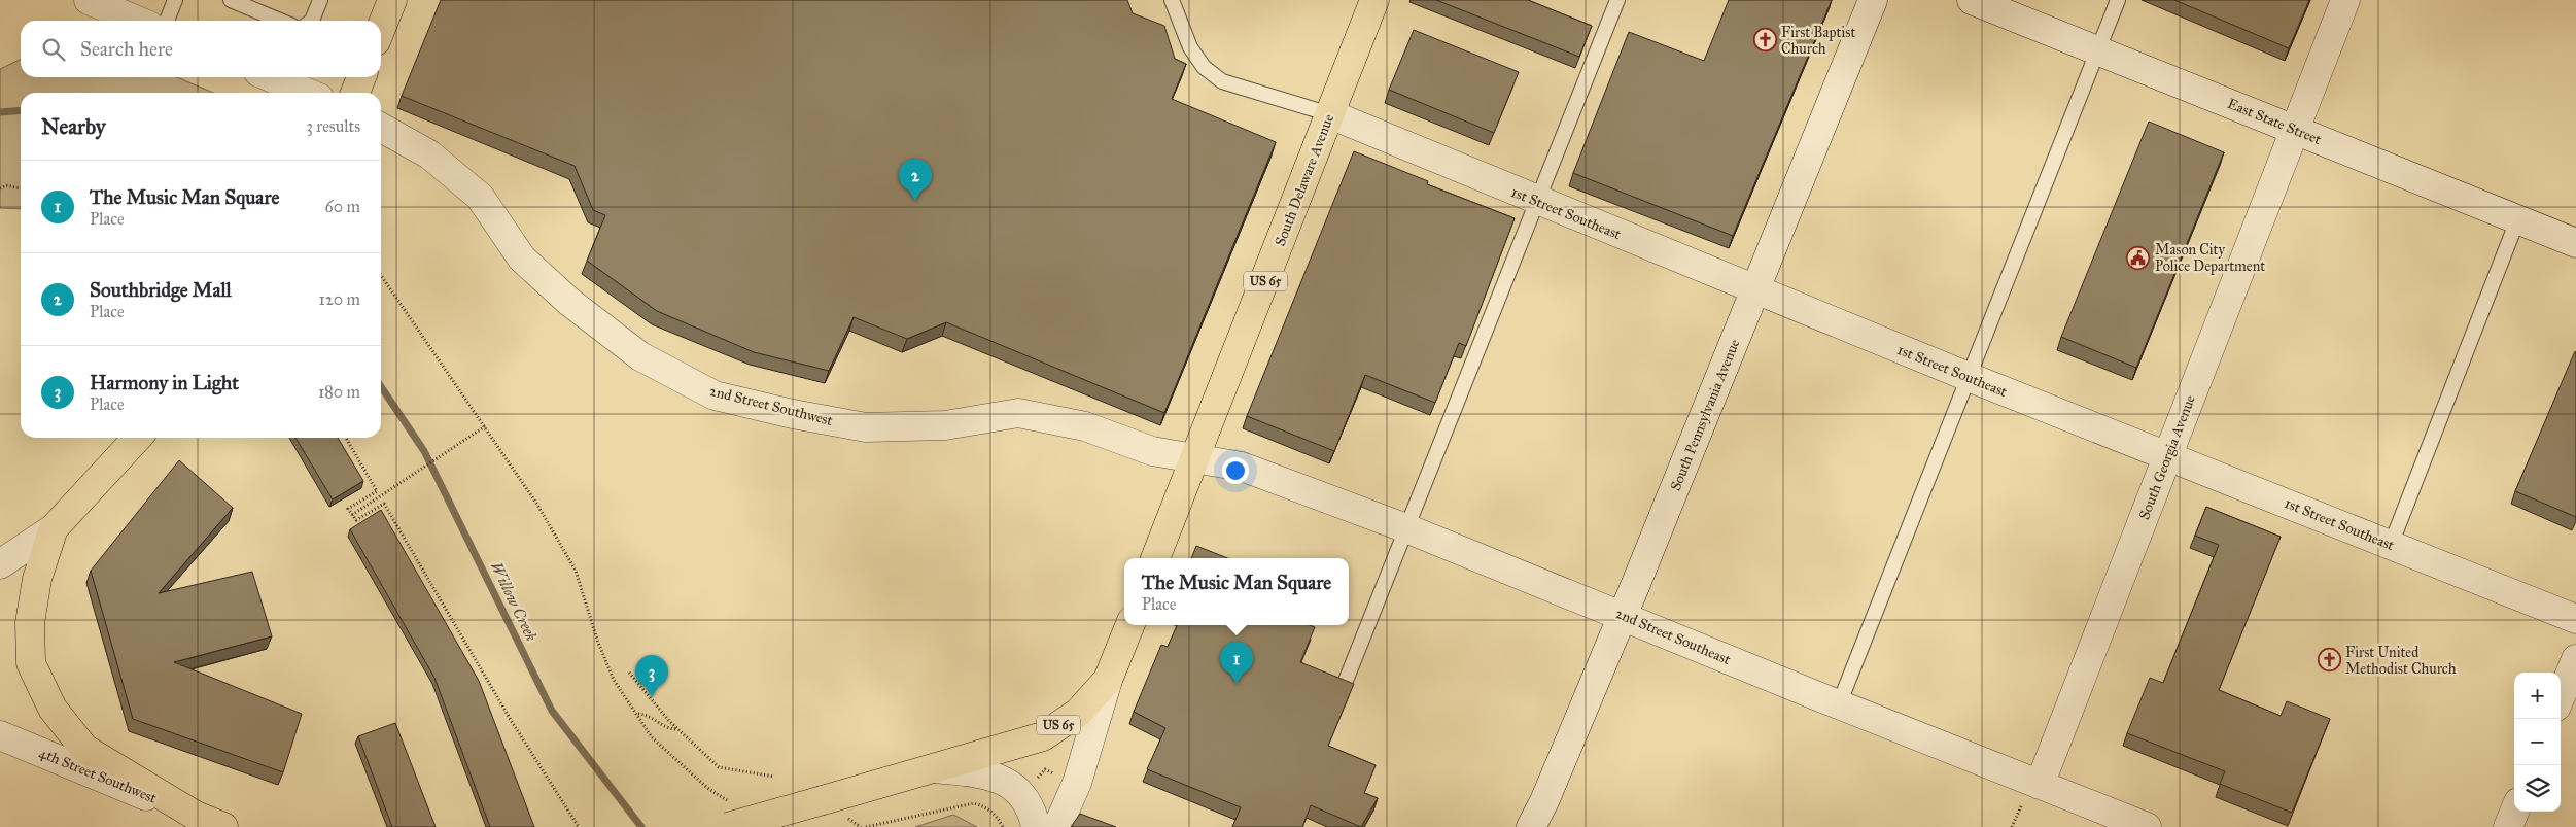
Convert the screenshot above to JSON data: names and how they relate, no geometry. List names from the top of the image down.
{
  "streets": {
    "main road": ["South Delaware Avenue", "US 65"],
    "street": [
      "East State Street",
      "1st Street Southeast",
      "2nd Street Southwest",
      "South Pennsylvania Avenue",
      "South Georgia Avenue",
      "2nd Street Southeast",
      "4th Street Southwest"
    ]
  },
  "crossings": [
    ["East State Street", "South Georgia Avenue"],
    ["South Delaware Avenue", "1st Street Southeast"],
    ["South Delaware Avenue", "2nd Street Southwest"],
    ["South Delaware Avenue", "2nd Street Southeast"],
    ["1st Street Southeast", "South Pennsylvania Avenue"],
    ["1st Street Southeast", "South Georgia Avenue"],
    ["2nd Street Southwest", "2nd Street Southeast"],
    ["South Pennsylvania Avenue", "2nd Street Southeast"],
    ["South Georgia Avenue", "2nd Street Southeast"]
  ],
  "water": ["Willow Creek"],
  "places": {
    "church": ["First Baptist Church", "First United Methodist Church"],
    "public building": ["Mason City Police Department"]
  },
  "page": {
    "search": "Search here",
    "heading": ["Nearby", "3 results"],
    "pins": ["2", "1", "3"],
    "list": [
      {
        "mark": "1",
        "name": "The Music Man Square",
        "note": "Place",
        "value": "60 m"
      },
      {
        "mark": "2",
        "name": "Southbridge Mall",
        "note": "Place",
        "value": "120 m"
      },
      {
        "mark": "3",
        "name": "Harmony in Light",
        "note": "Place",
        "value": "180 m"
      }
    ],
    "popup": ["The Music Man Square", "Place"],
    "map_buttons": ["+", "−"]
  }
}
